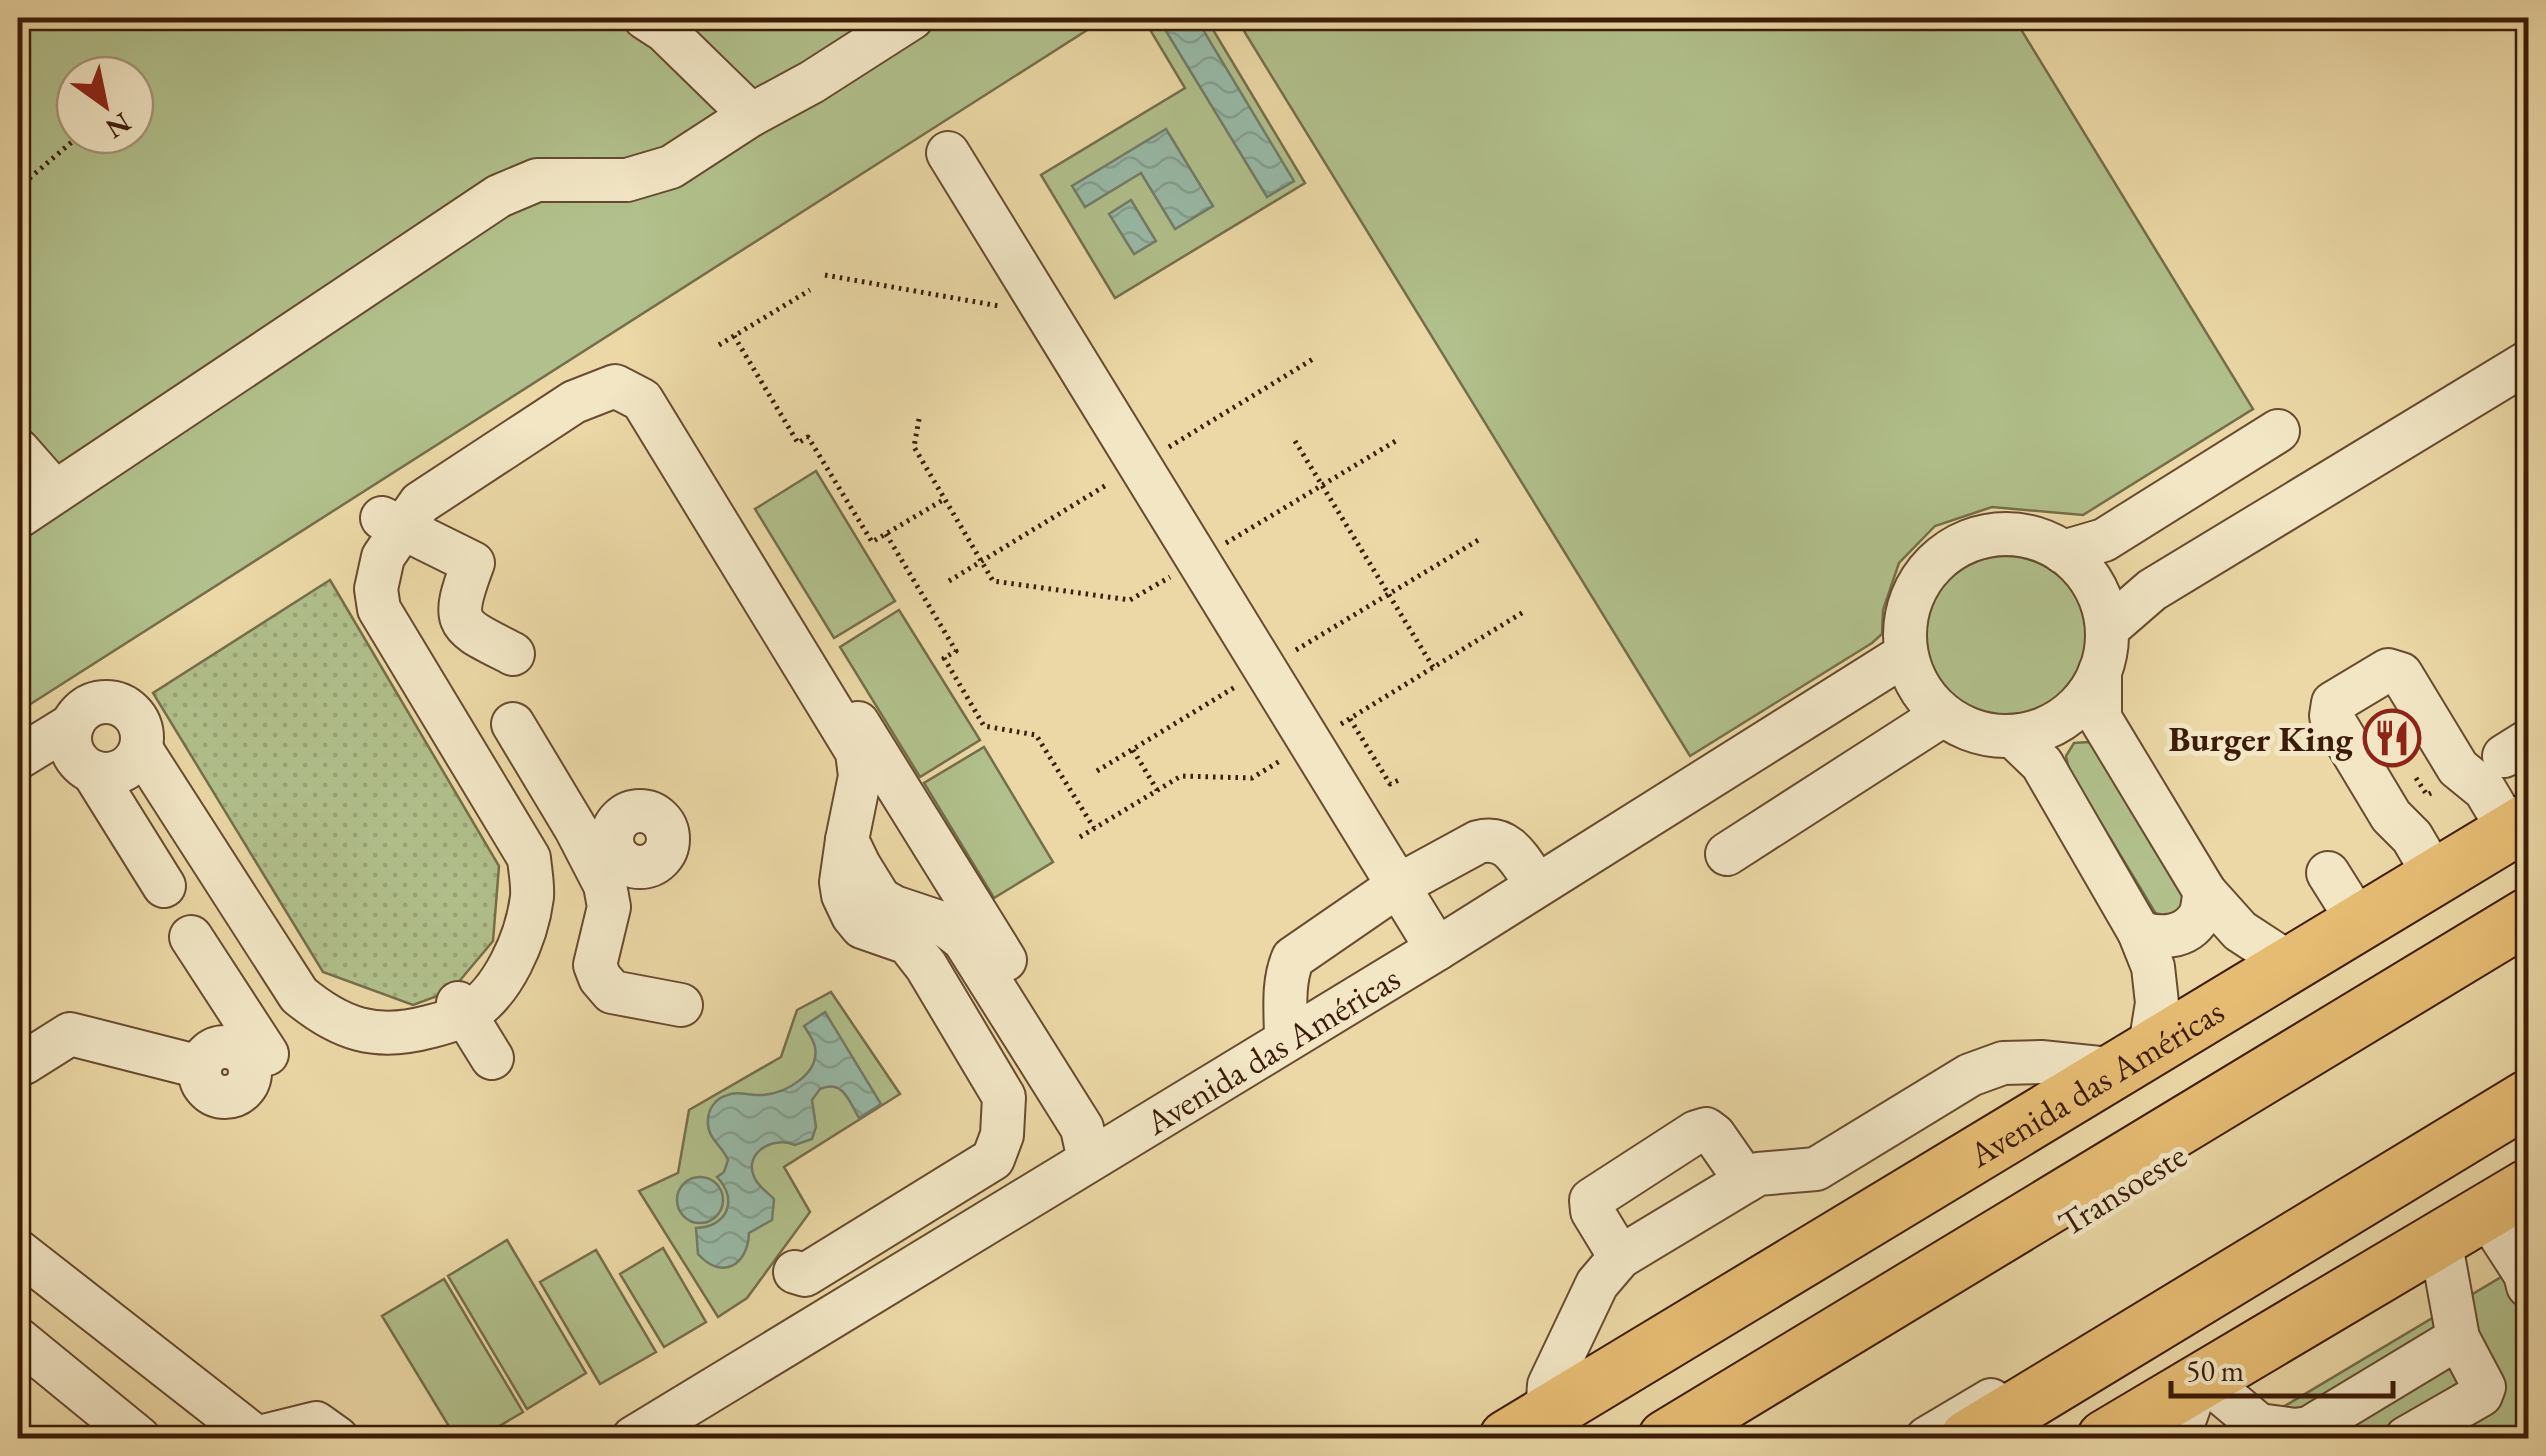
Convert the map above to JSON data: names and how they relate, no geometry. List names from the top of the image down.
{
  "streets": {
    "main road": ["Avenida das Américas"],
    "street": ["Transoeste"]
  },
  "places": {
    "restaurant": ["Burger King"]
  },
  "scale_bar": "50 m",
  "north": "bottom right"
}
